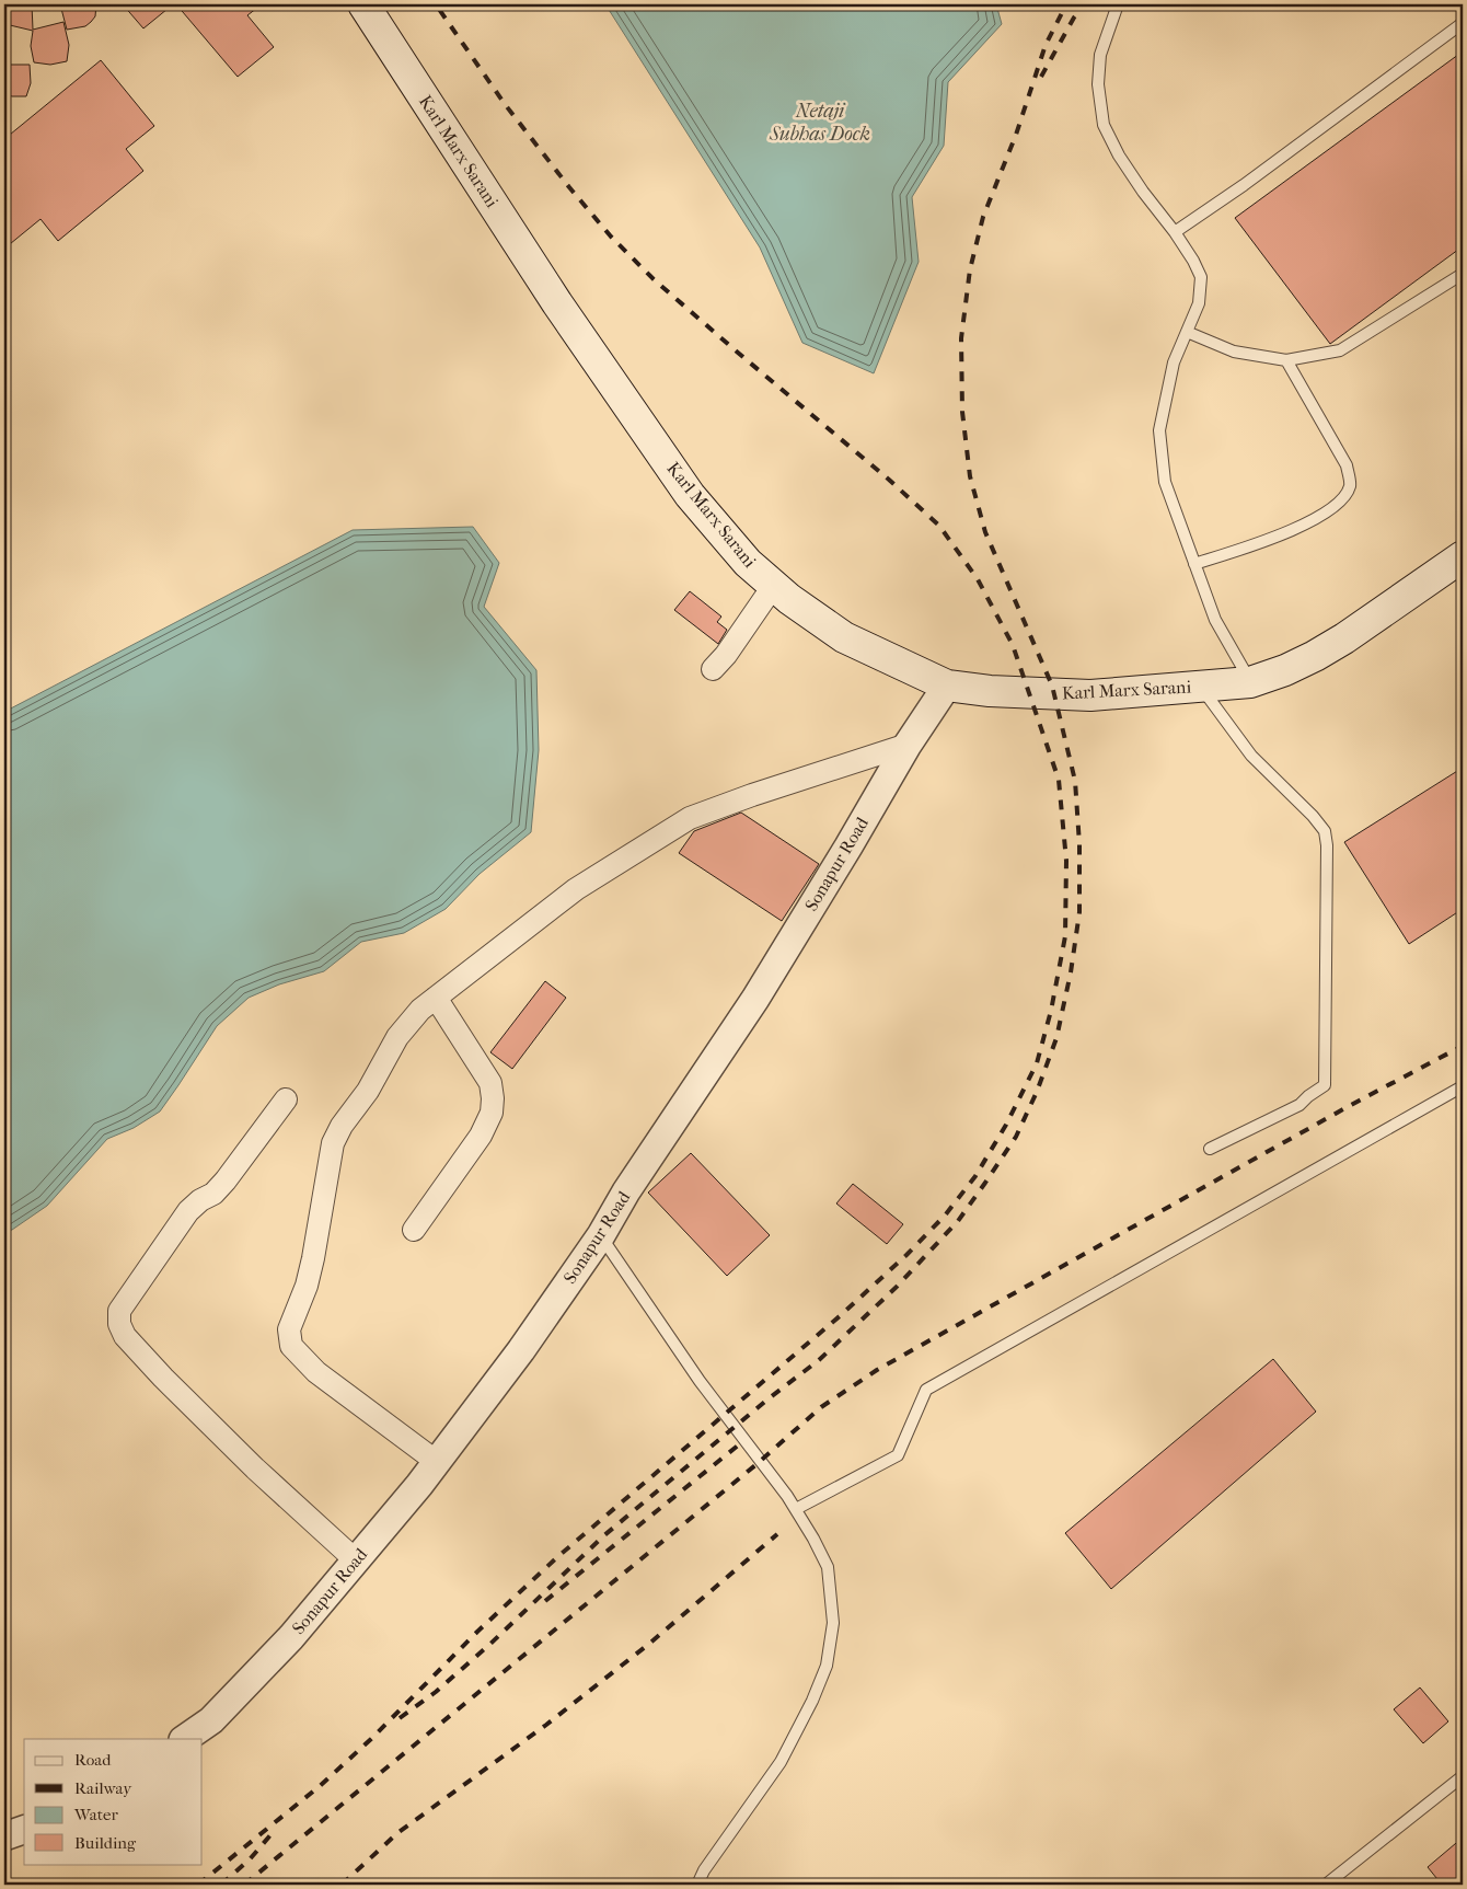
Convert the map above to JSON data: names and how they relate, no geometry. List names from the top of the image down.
{
  "streets": {
    "main road": ["Karl Marx Sarani"],
    "street": ["Sonapur Road"]
  },
  "crossings": [
    ["Karl Marx Sarani", "Sonapur Road"]
  ],
  "water": ["Netaji Subhas Dock"],
  "legend": [
    "Road",
    "Railway",
    "Water",
    "Building"
  ]
}
